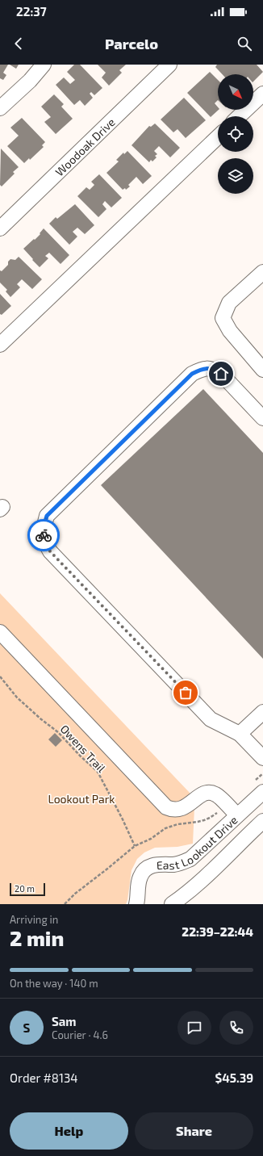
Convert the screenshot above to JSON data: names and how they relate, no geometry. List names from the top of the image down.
{
  "streets": {
    "street": ["Woodoak Drive", "East Lookout Drive"],
    "path": ["Owens Trail"]
  },
  "parks": ["Lookout Park"],
  "scale_bar": "20 m",
  "north": "bottom right",
  "page": {
    "status": "22:37",
    "header": "Parcelo",
    "scale": "20 m",
    "heading": ["2 min", "Arriving in", "22:39–22:44"],
    "panel": [
      "Sam",
      "Courier · 4.6",
      "Order #8134",
      "$45.39"
    ],
    "bar": "On the way · 140 m",
    "round": "S",
    "buttons": ["Help", "Share"]
  }
}
